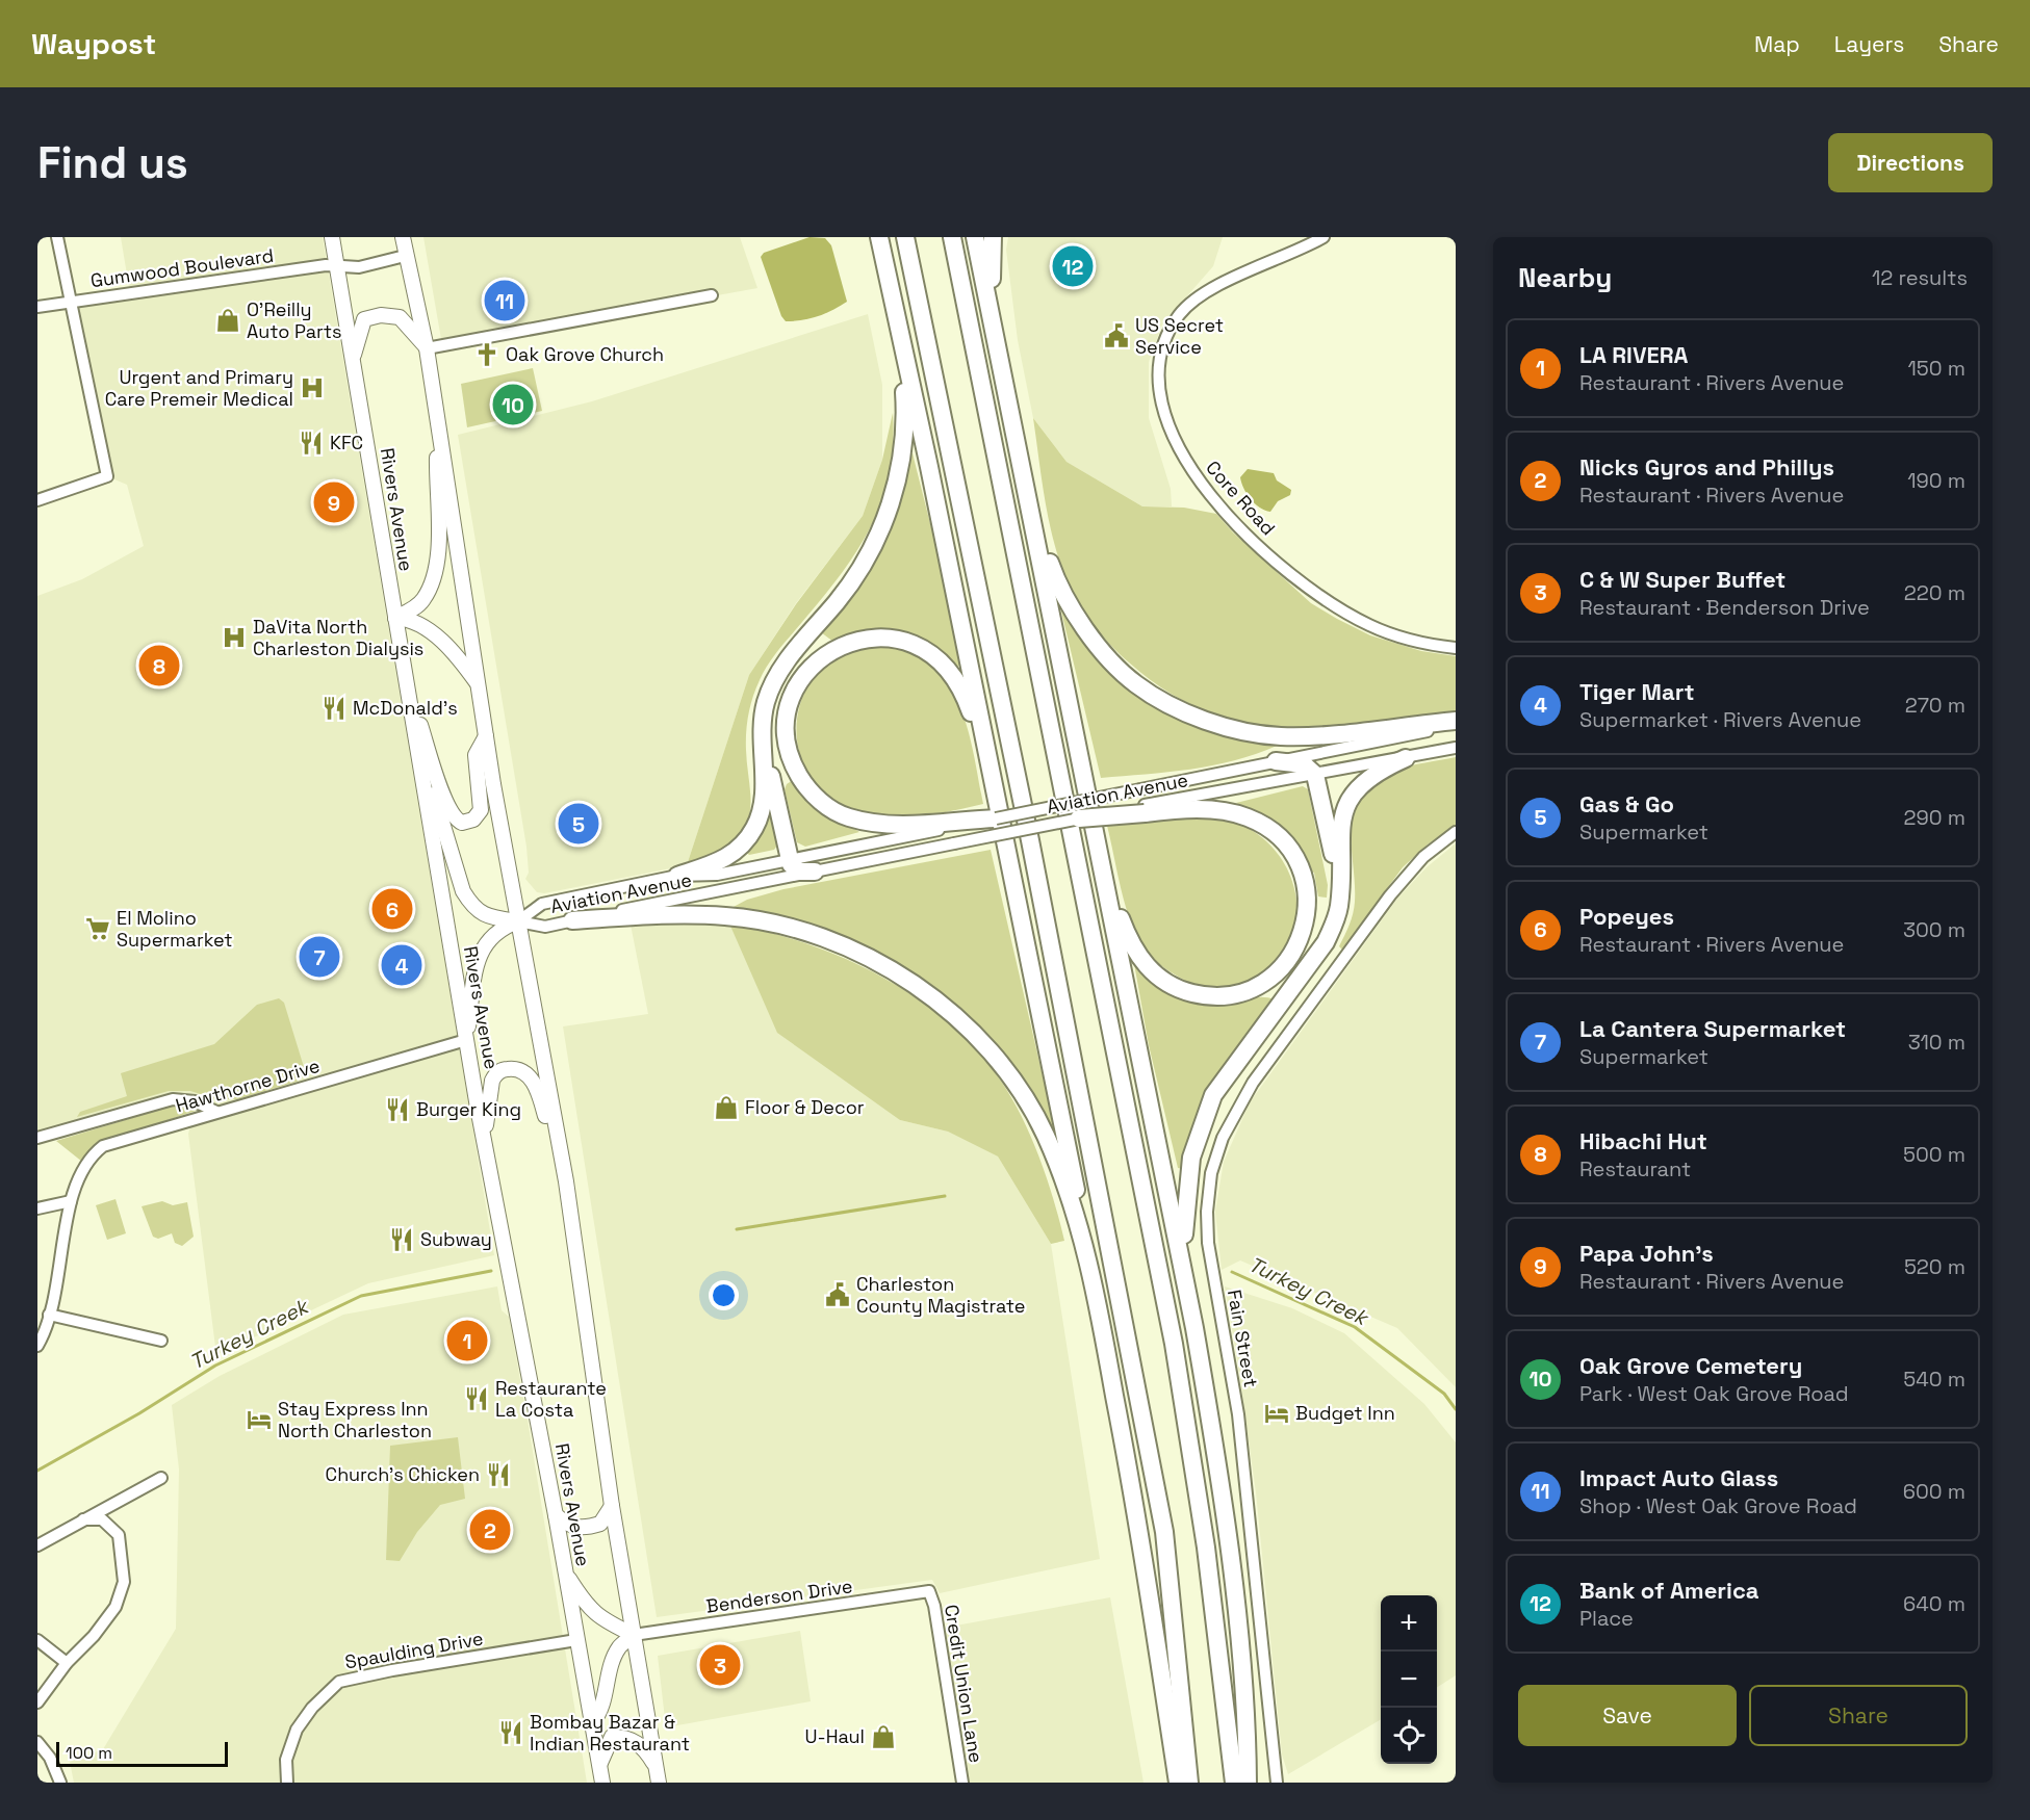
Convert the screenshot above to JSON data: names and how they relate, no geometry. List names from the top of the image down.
{
  "streets": {
    "main road": ["Rivers Avenue"],
    "street": [
      "Gumwood Boulevard",
      "Core Road",
      "Aviation Avenue",
      "Hawthorne Drive",
      "Fain Street",
      "Benderson Drive",
      "Spaulding Drive",
      "Credit Union Lane"
    ]
  },
  "crossings": [
    ["Gumwood Boulevard", "Rivers Avenue"],
    ["Rivers Avenue", "Aviation Avenue"],
    ["Rivers Avenue", "Hawthorne Drive"],
    ["Rivers Avenue", "Benderson Drive"],
    ["Rivers Avenue", "Spaulding Drive"],
    ["Benderson Drive", "Credit Union Lane"]
  ],
  "water": ["Turkey Creek"],
  "places": {
    "shop": ["O'Reilly Auto Parts", "Floor & Decor", "U-Haul"],
    "public building": ["US Secret Service", "Charleston County Magistrate"],
    "church": ["Oak Grove Church"],
    "hospital": ["Urgent and Primary Care Premeir Medical", "DaVita North Charleston Dialysis"],
    "restaurant": [
      "KFC",
      "McDonald's",
      "Burger King",
      "Subway",
      "Restaurante La Costa",
      "Church's Chicken",
      "Bombay Bazar & Indian Restaurant"
    ],
    "supermarket": ["El Molino Supermarket"],
    "hotel": ["Budget Inn", "Stay Express Inn North Charleston"]
  },
  "scale_bar": "100 m",
  "page": {
    "header": "Waypost",
    "nav": ["Map", "Layers", "Share"],
    "buttons": [
      "Directions",
      ["Save", "Share"]
    ],
    "title": "Find us",
    "heading": ["Nearby", "12 results"],
    "pins": [
      "12",
      "11",
      "10",
      "9",
      "8",
      "5",
      "6",
      "7",
      "4",
      "1",
      "2",
      "3"
    ],
    "list": [
      {
        "mark": "1",
        "name": "LA RIVERA",
        "note": "Restaurant · Rivers Avenue",
        "value": "150 m"
      },
      {
        "mark": "2",
        "name": "Nicks Gyros and Phillys",
        "note": "Restaurant · Rivers Avenue",
        "value": "190 m"
      },
      {
        "mark": "3",
        "name": "C & W Super Buffet",
        "note": "Restaurant · Benderson Drive",
        "value": "220 m"
      },
      {
        "mark": "4",
        "name": "Tiger Mart",
        "note": "Supermarket · Rivers Avenue",
        "value": "270 m"
      },
      {
        "mark": "5",
        "name": "Gas & Go",
        "note": "Supermarket",
        "value": "290 m"
      },
      {
        "mark": "6",
        "name": "Popeyes",
        "note": "Restaurant · Rivers Avenue",
        "value": "300 m"
      },
      {
        "mark": "7",
        "name": "La Cantera Supermarket",
        "note": "Supermarket",
        "value": "310 m"
      },
      {
        "mark": "8",
        "name": "Hibachi Hut",
        "note": "Restaurant",
        "value": "500 m"
      },
      {
        "mark": "9",
        "name": "Papa John's",
        "note": "Restaurant · Rivers Avenue",
        "value": "520 m"
      },
      {
        "mark": "10",
        "name": "Oak Grove Cemetery",
        "note": "Park · West Oak Grove Road",
        "value": "540 m"
      },
      {
        "mark": "11",
        "name": "Impact Auto Glass",
        "note": "Shop · West Oak Grove Road",
        "value": "600 m"
      },
      {
        "mark": "12",
        "name": "Bank of America",
        "note": "Place",
        "value": "640 m"
      }
    ],
    "map_buttons": ["+", "−"],
    "scale": "100 m"
  }
}
